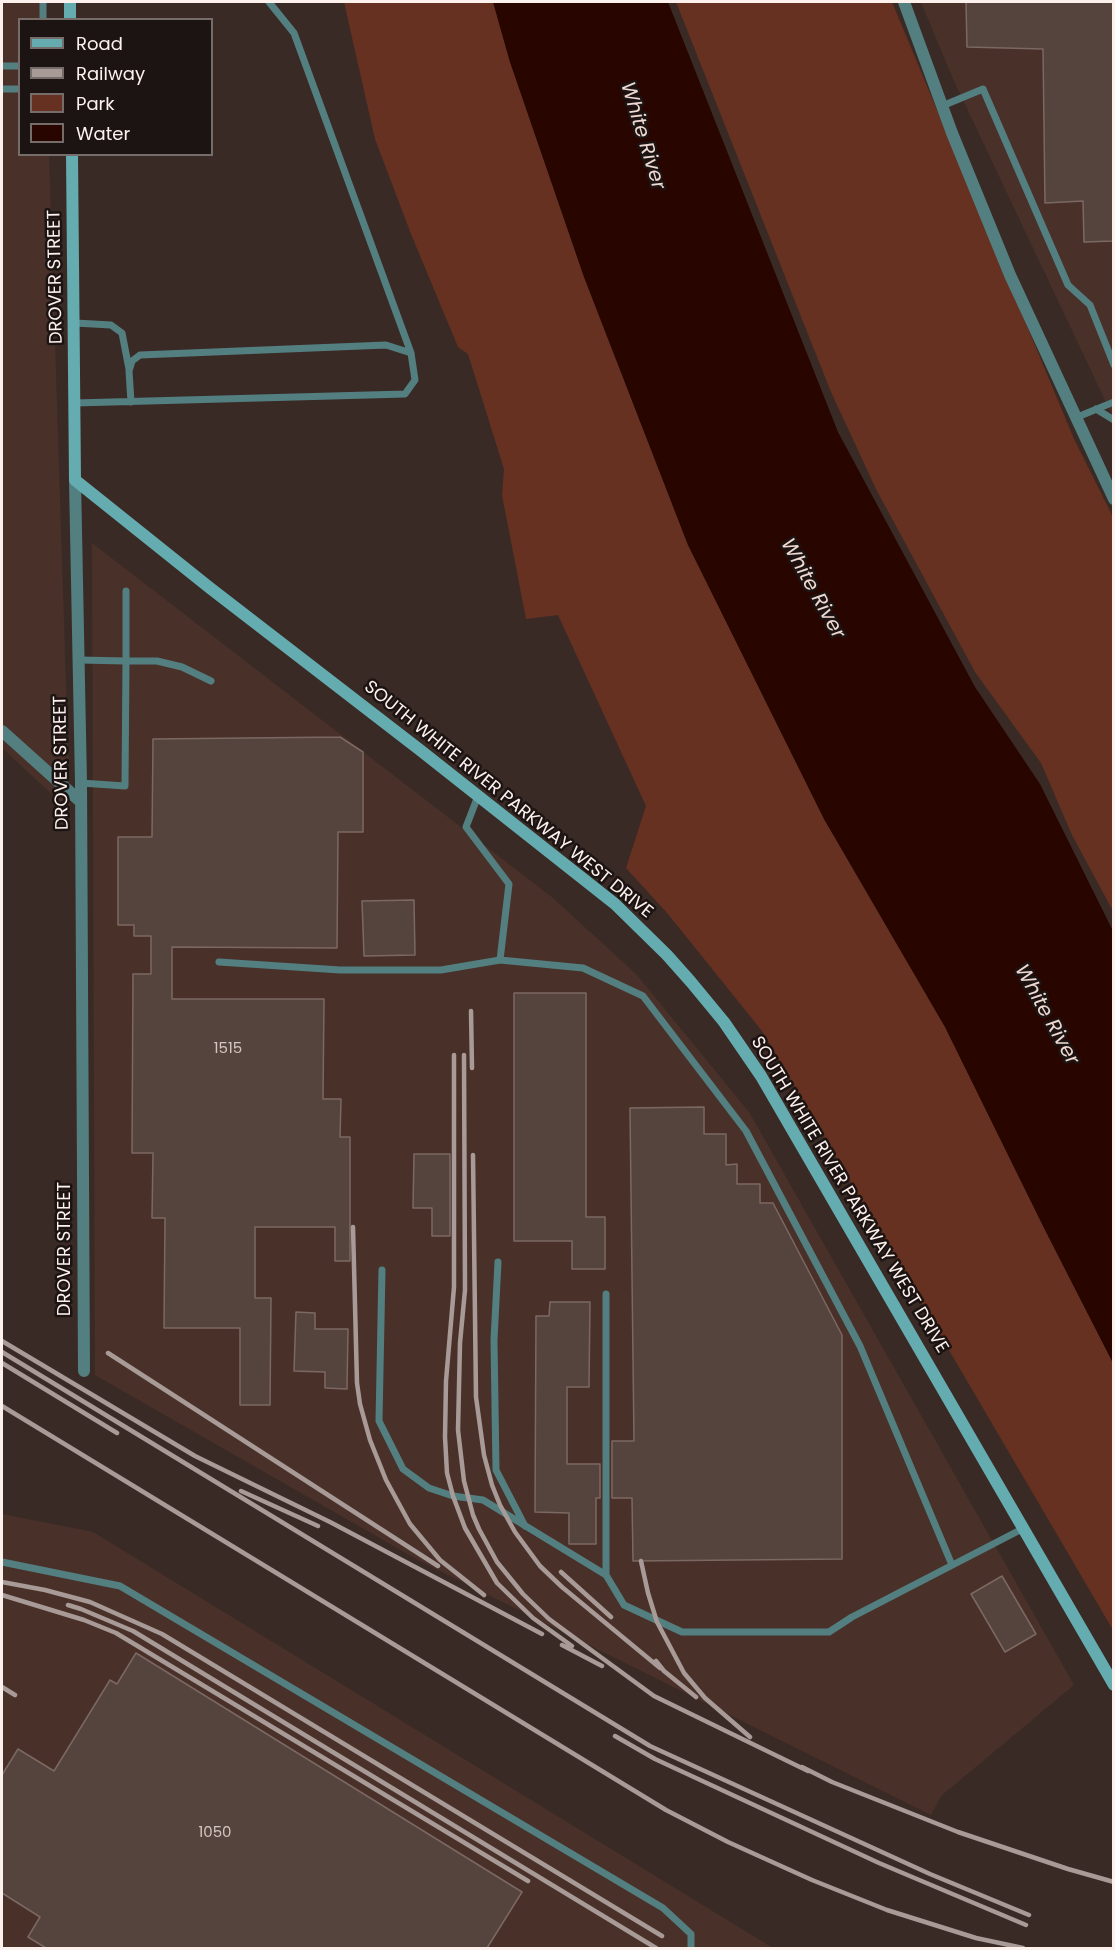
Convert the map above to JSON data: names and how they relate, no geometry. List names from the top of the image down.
{
  "streets": {
    "street": ["DROVER STREET", "SOUTH WHITE RIVER PARKWAY WEST DRIVE"]
  },
  "crossings": [
    ["DROVER STREET", "SOUTH WHITE RIVER PARKWAY WEST DRIVE"]
  ],
  "water": ["White River"],
  "house_numbers": ["1515", "1050"],
  "legend": [
    "Road",
    "Railway",
    "Park",
    "Water"
  ]
}
